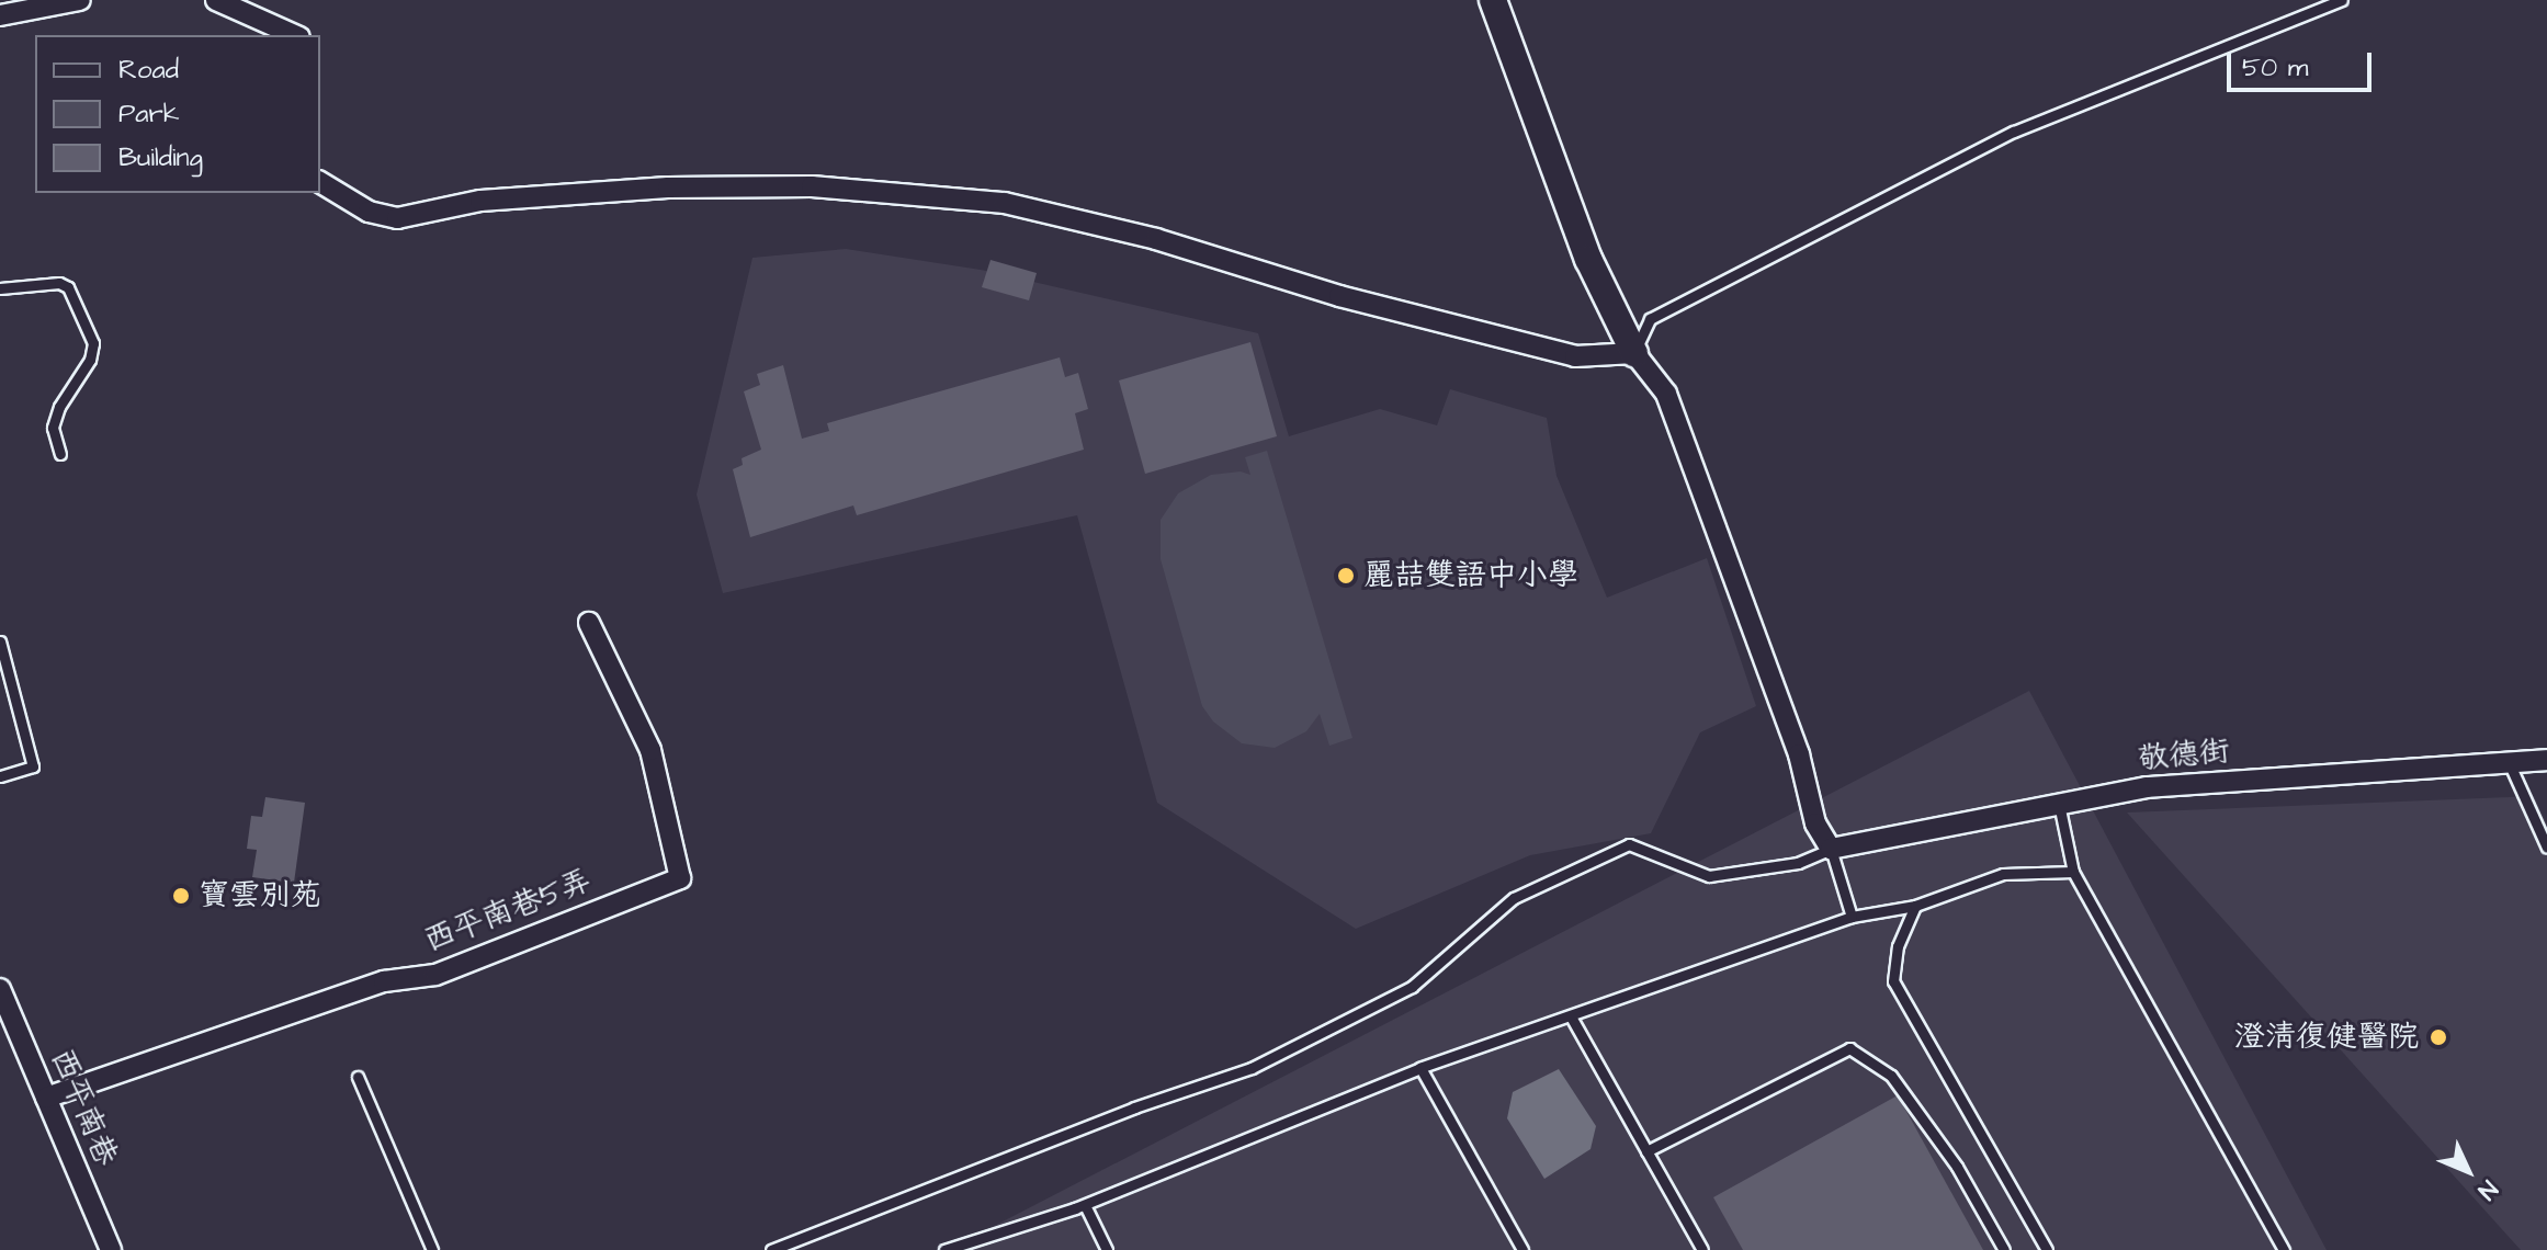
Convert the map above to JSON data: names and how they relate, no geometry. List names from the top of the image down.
{
  "streets": {
    "street": ["敬德街", "西平南巷5弄", "西平南巷"]
  },
  "crossings": [
    ["西平南巷5弄", "西平南巷"]
  ],
  "places": ["麗喆雙語中小學", "寶雲別苑", "澄清復健醫院"],
  "legend": ["Road", "Park", "Building"],
  "scale_bar": "50 m",
  "north": "bottom right"
}
